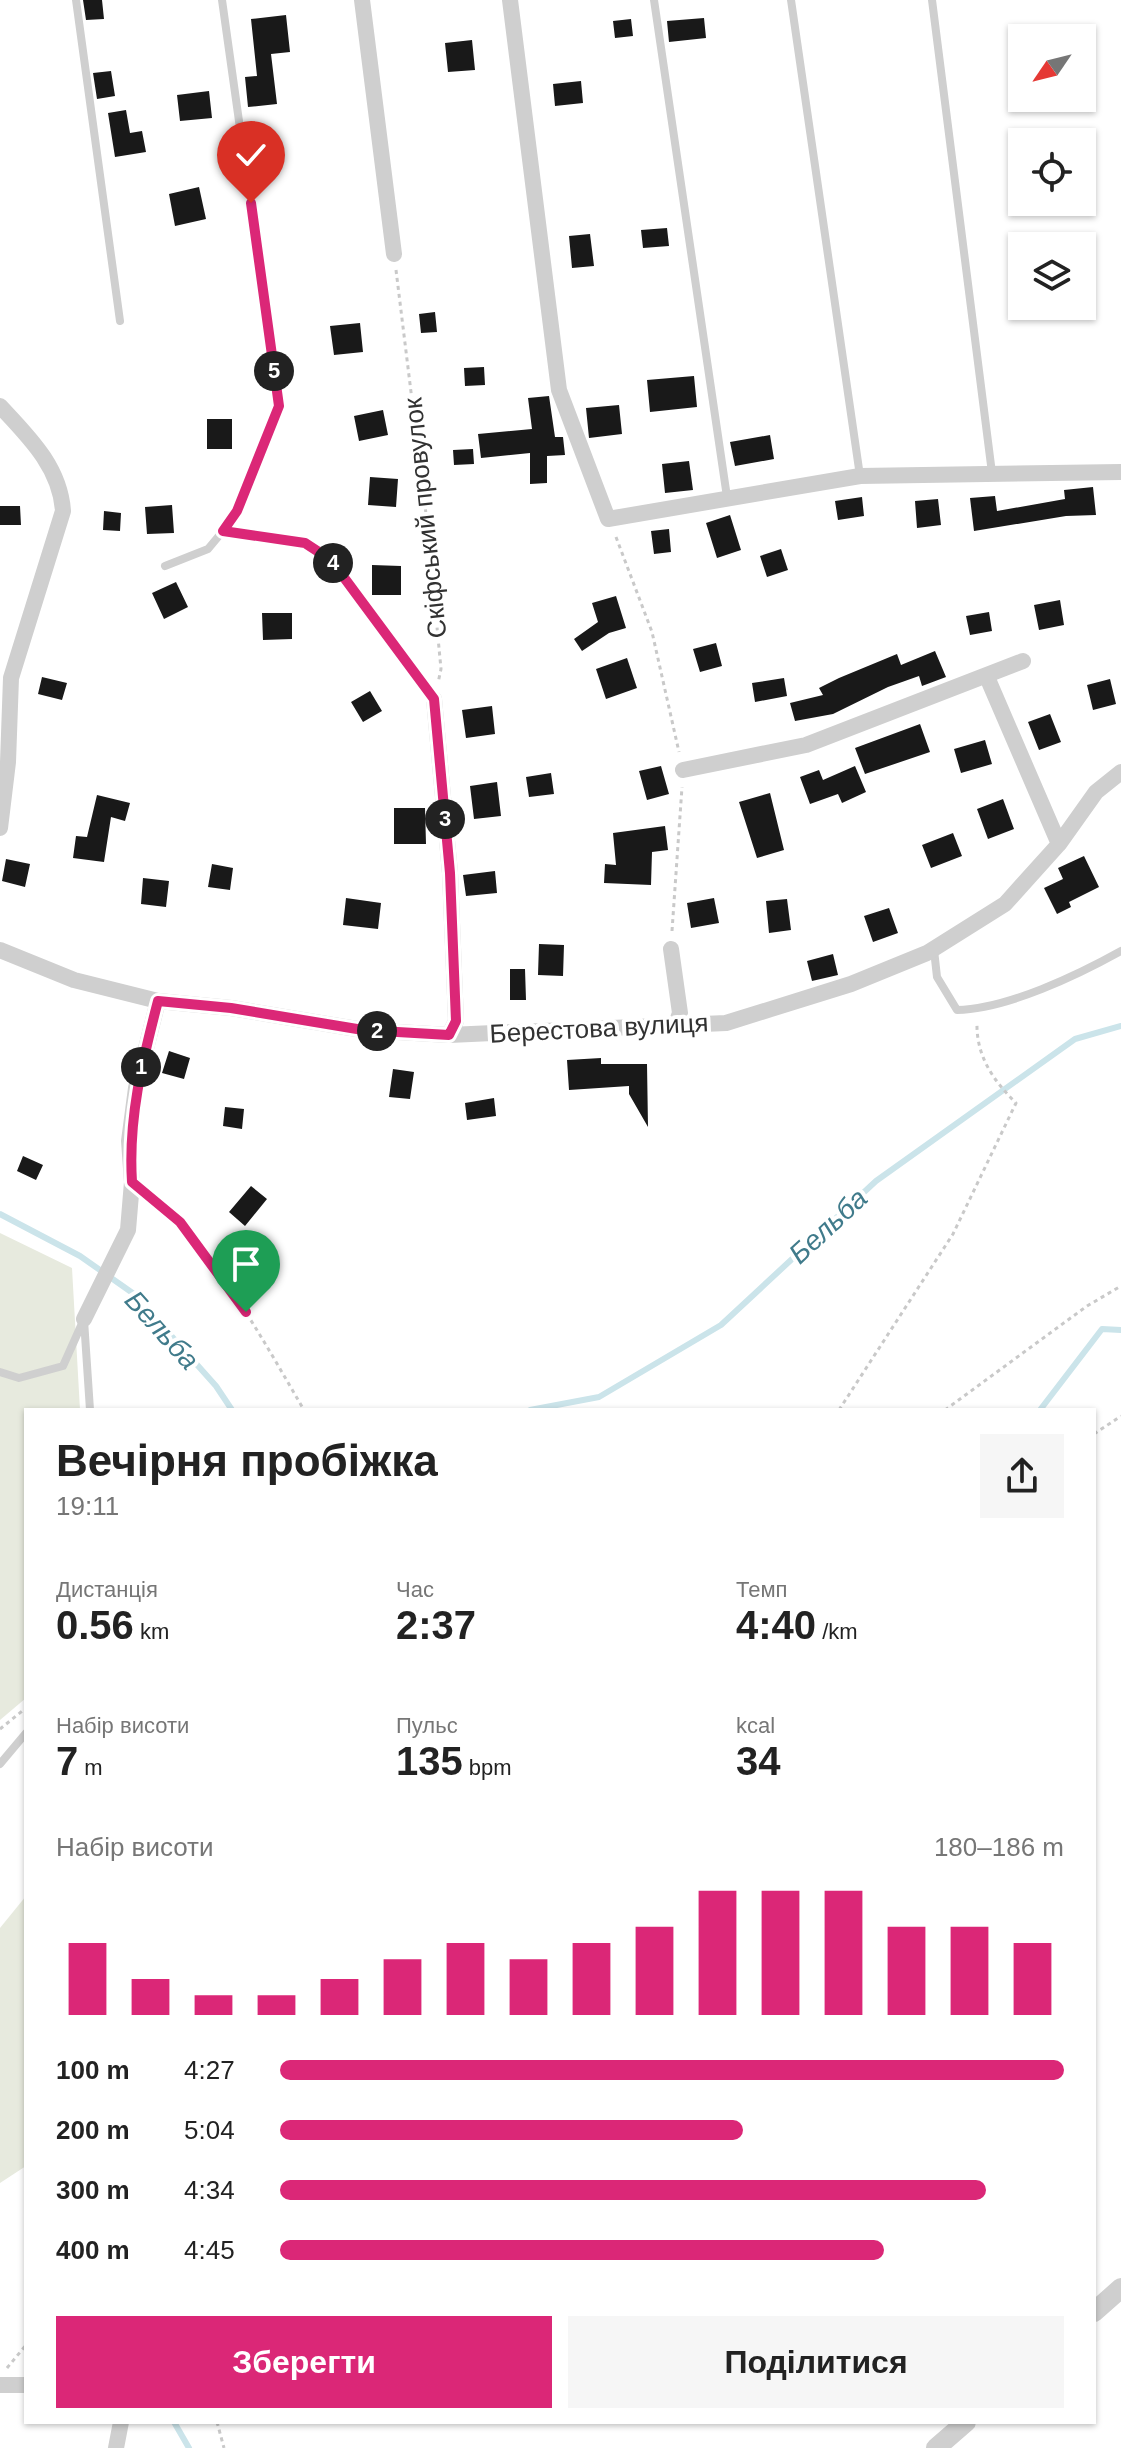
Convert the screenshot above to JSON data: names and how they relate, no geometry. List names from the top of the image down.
{
  "streets": {
    "street": ["Берестова вулиця"],
    "path": ["Скіфський провулок"]
  },
  "water": ["Бельба"],
  "north": "bottom left",
  "page": {
    "pins": [
      "5",
      "4",
      "3",
      "2",
      "1"
    ],
    "heading": ["Вечірня пробіжка", "19:11"],
    "stats": [
      ["Дистанція", "0.56 km"],
      ["Час", "2:37"],
      ["Темп", "4:40 /km"],
      ["Набір висоти", "7 m"],
      ["Пульс", "135 bpm"],
      ["kcal", "34"]
    ],
    "chart": ["Набір висоти", "180–186 m"],
    "list": [
      {
        "name": "100 m",
        "note": "4:27"
      },
      {
        "name": "200 m",
        "note": "5:04"
      },
      {
        "name": "300 m",
        "note": "4:34"
      },
      {
        "name": "400 m",
        "note": "4:45"
      }
    ],
    "buttons": ["Зберегти", "Поділитися"]
  }
}
